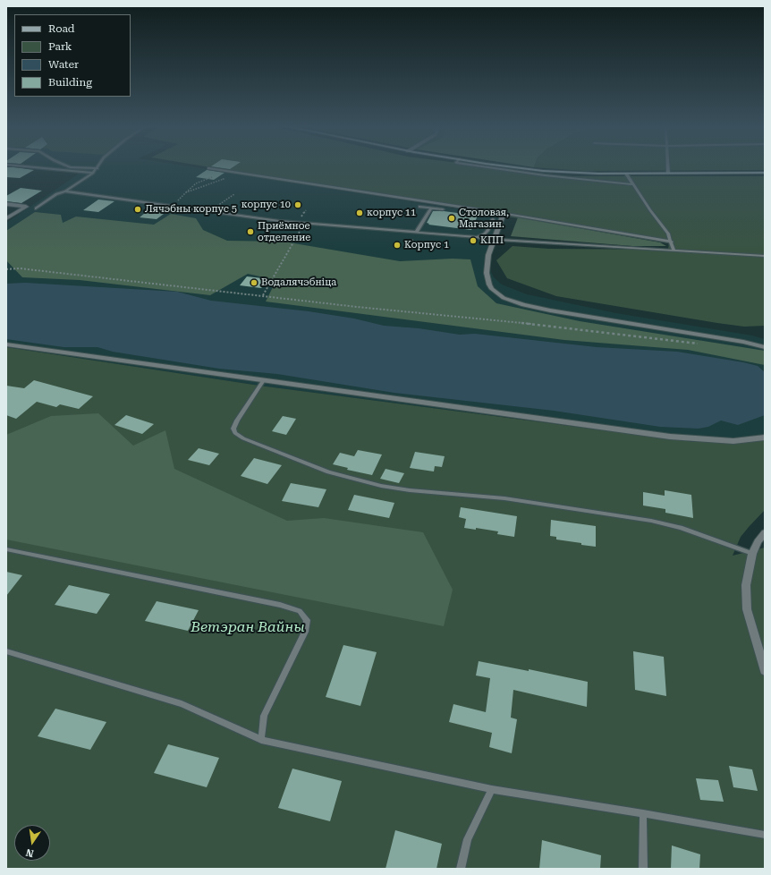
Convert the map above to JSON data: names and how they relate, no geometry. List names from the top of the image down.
{
  "parks": ["Ветэран Вайны"],
  "places": [
    "корпус 10",
    "Лячэбны корпус 5",
    "корпус 11",
    "Столовая, Магазин.",
    "Приёмное отделение",
    "КПП",
    "Корпус 1",
    "Водалячэбніца"
  ],
  "legend": [
    "Road",
    "Park",
    "Water",
    "Building"
  ],
  "north": "bottom"
}
